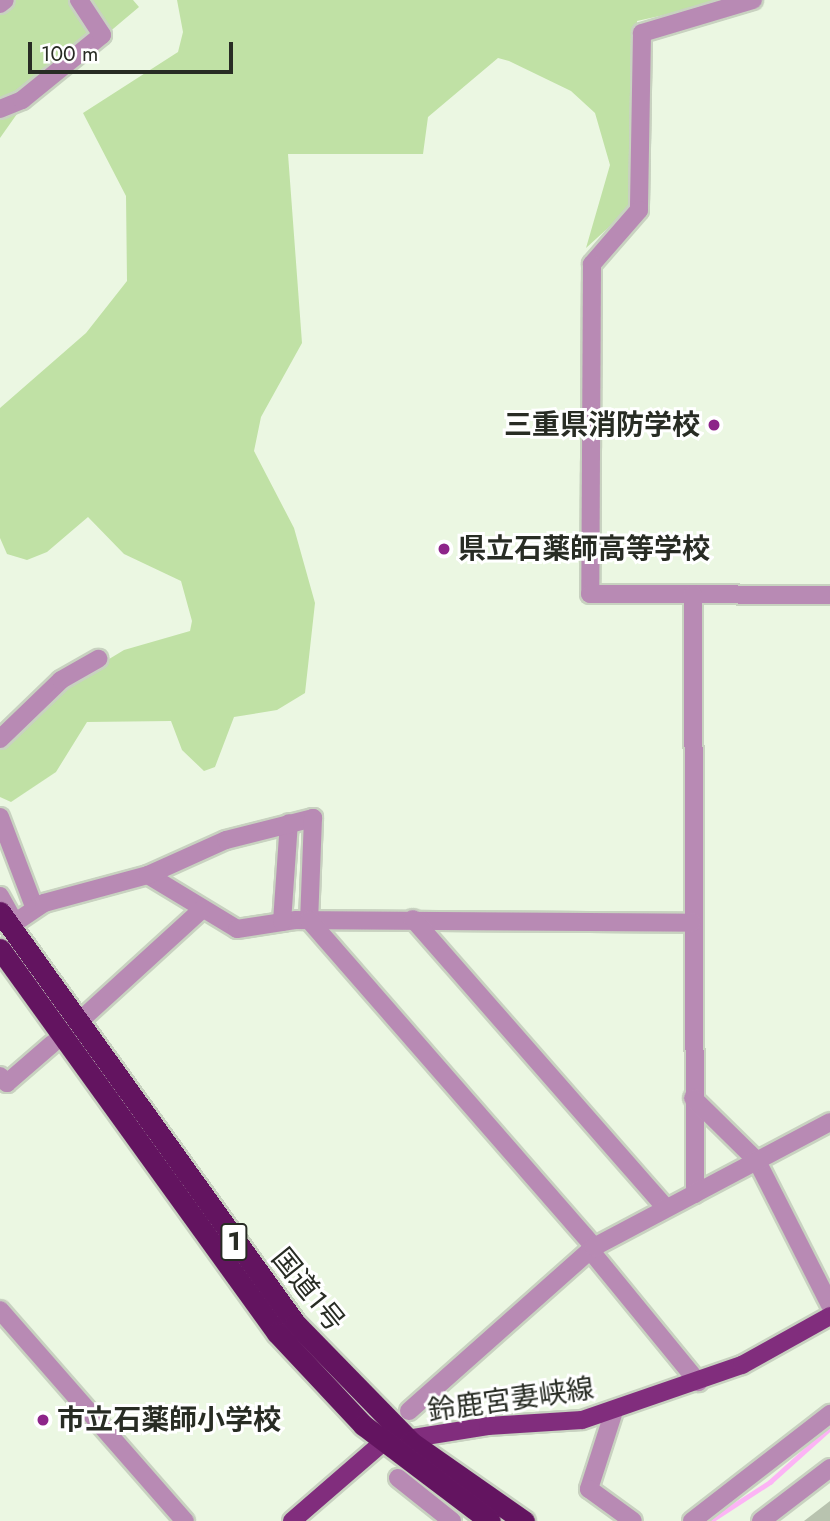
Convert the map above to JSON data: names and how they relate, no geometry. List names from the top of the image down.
{
  "streets": {
    "highway": ["1", "国道1号"],
    "main road": ["鈴鹿宮妻峡線"]
  },
  "crossings": [
    ["国道1号", "鈴鹿宮妻峡線"]
  ],
  "places": ["三重県消防学校", "県立石薬師高等学校", "市立石薬師小学校"],
  "scale_bar": "100 m"
}
